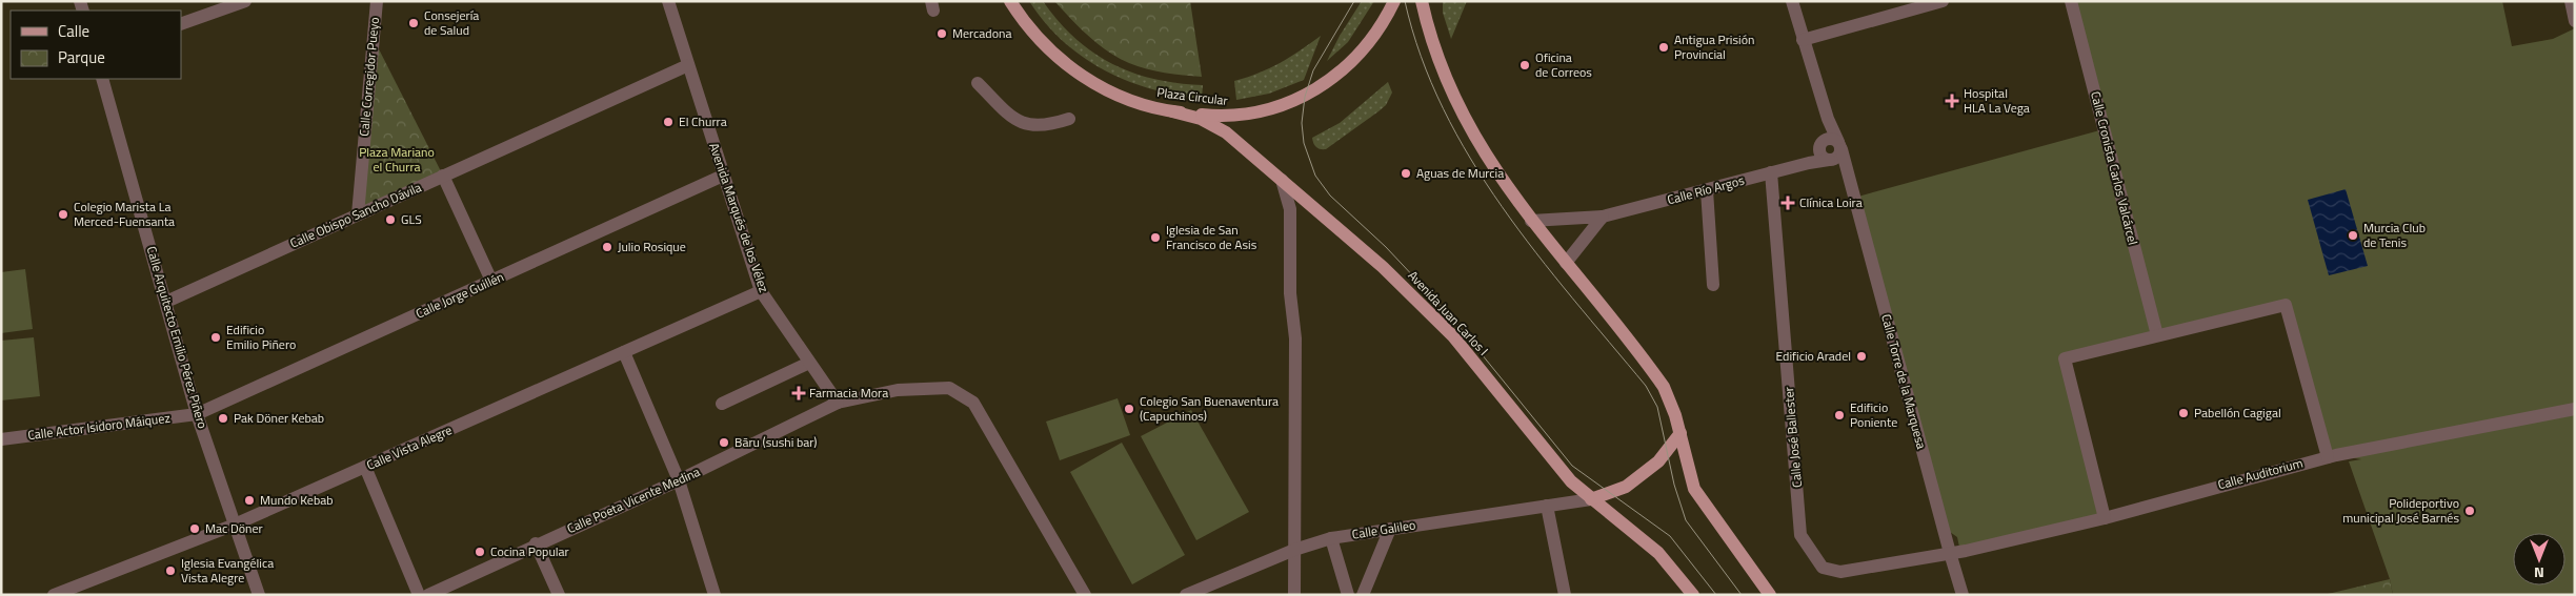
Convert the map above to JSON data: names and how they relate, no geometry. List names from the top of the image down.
{
  "streets": {
    "main road": ["Plaza Circular", "Avenida Juan Carlos I"],
    "street": [
      "Calle Corregidor Pueyo",
      "Calle Cronista Carlos Valcárcel",
      "Calle Río Argos",
      "Calle Obispo Sancho Dávila",
      "Avenida Marqués de los Vélez",
      "Calle Jorge Guillén",
      "Calle Arquitecto Emilio Pérez Piñero",
      "Calle Torre de la Marquesa",
      "Calle Actor Isidoro Máiquez",
      "Calle José Ballester",
      "Calle Vista Alegre",
      "Calle Auditorium",
      "Calle Poeta Vicente Medina",
      "Calle Galileo"
    ]
  },
  "crossings": [
    ["Calle Corregidor Pueyo", "Calle Obispo Sancho Dávila"],
    ["Plaza Circular", "Avenida Juan Carlos I"],
    ["Calle Río Argos", "Calle Torre de la Marquesa"],
    ["Calle Río Argos", "Calle José Ballester"],
    ["Calle Obispo Sancho Dávila", "Avenida Marqués de los Vélez"],
    ["Calle Obispo Sancho Dávila", "Calle Arquitecto Emilio Pérez Piñero"],
    ["Avenida Marqués de los Vélez", "Calle Jorge Guillén"],
    ["Avenida Marqués de los Vélez", "Calle Vista Alegre"],
    ["Avenida Marqués de los Vélez", "Calle Poeta Vicente Medina"],
    ["Calle Jorge Guillén", "Calle Arquitecto Emilio Pérez Piñero"],
    ["Calle Jorge Guillén", "Calle Actor Isidoro Máiquez"],
    ["Avenida Juan Carlos I", "Calle Galileo"],
    ["Calle Arquitecto Emilio Pérez Piñero", "Calle Actor Isidoro Máiquez"],
    ["Calle Arquitecto Emilio Pérez Piñero", "Calle Vista Alegre"],
    ["Calle Torre de la Marquesa", "Calle José Ballester"],
    ["Calle Torre de la Marquesa", "Calle Auditorium"],
    ["Calle José Ballester", "Calle Auditorium"]
  ],
  "parks": ["Plaza Mariano el Churra"],
  "places": {
    "other": [
      "Consejería de Salud",
      "Mercadona",
      "Antigua Prisión Provincial",
      "Oficina de Correos",
      "El Churra",
      "Aguas de Murcia",
      "Colegio Marista La Merced-Fuensanta",
      "GLS",
      "Murcia Club de Tenis",
      "Iglesia de San Francisco de Asis",
      "Julio Rosique",
      "Edificio Emilio Piñero",
      "Edificio Aradel",
      "Colegio San Buenaventura (Capuchinos)",
      "Pabellón Cagigal",
      "Edificio Poniente",
      "Pak Döner Kebab",
      "Bāru (sushi bar)",
      "Mundo Kebab",
      "Polideportivo municipal José Barnés",
      "Mac Döner",
      "Cocina Popular",
      "Iglesia Evangélica Vista Alegre"
    ],
    "health": ["Hospital HLA La Vega", "Clínica Loira", "Farmacia Mora"]
  },
  "legend": ["Calle", "Parque"],
  "north": "bottom"
}
